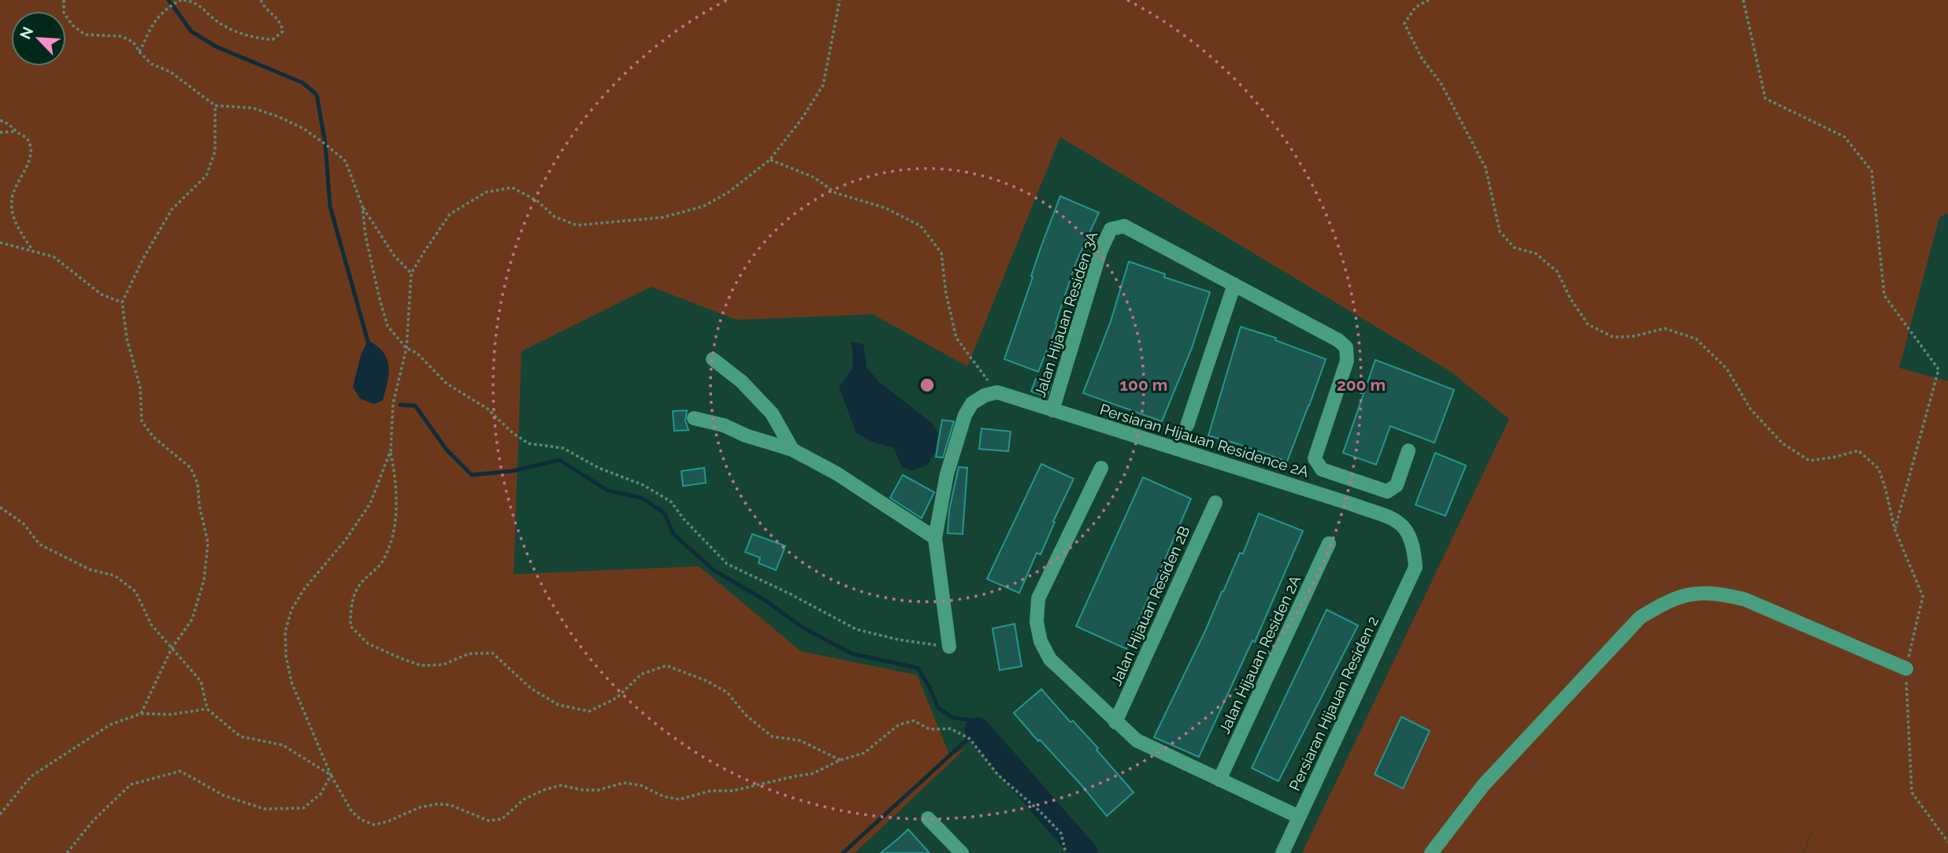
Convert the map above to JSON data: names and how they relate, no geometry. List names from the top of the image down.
{
  "streets": {
    "street": [
      "Jalan Hijauan Residen 3A",
      "Persiaran Hijauan Residence 2A",
      "Jalan Hijauan Residen 2B",
      "Jalan Hijauan Residen 2A",
      "Persiaran Hijauan Residen 2"
    ]
  },
  "crossings": [
    ["Jalan Hijauan Residen 3A", "Persiaran Hijauan Residence 2A"],
    ["Persiaran Hijauan Residence 2A", "Persiaran Hijauan Residen 2"]
  ],
  "north": "top left",
  "rings": ["100 m", "200 m"]
}
